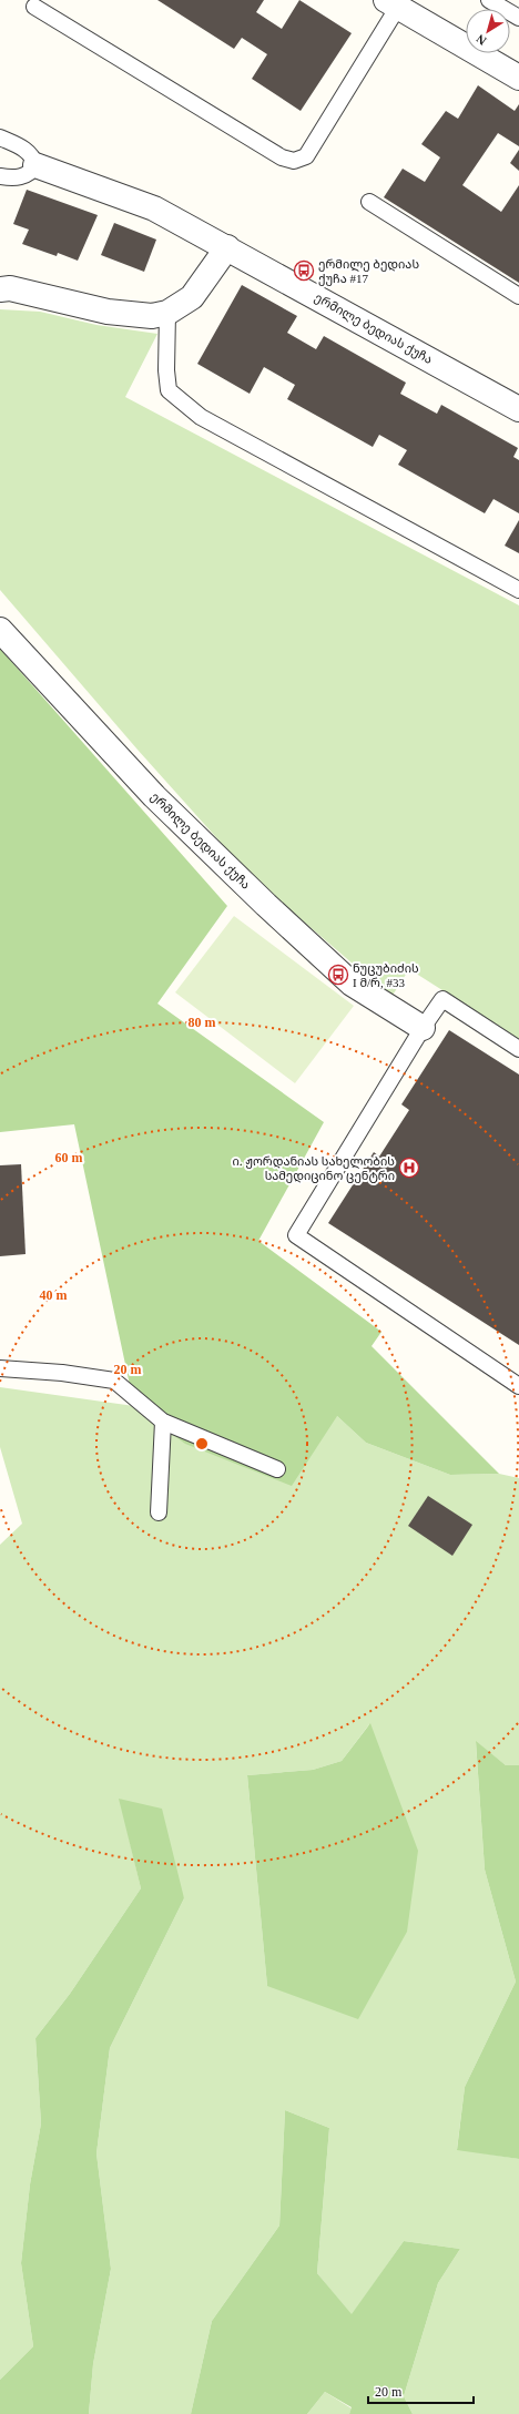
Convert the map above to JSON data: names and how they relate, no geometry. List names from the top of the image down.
{
  "streets": {
    "street": ["ერმილე ბედიას ქუჩა"]
  },
  "places": {
    "bus stop": ["ერმილე ბედიას ქუჩა #17", "ნუცუბიძის I მ/რ, #33"],
    "hospital": ["ი. ჟორდანიას სახელობის სამედიცინო ცენტრი"]
  },
  "scale_bar": "20 m",
  "north": "bottom left",
  "rings": [
    "80 m",
    "60 m",
    "40 m",
    "20 m"
  ]
}
